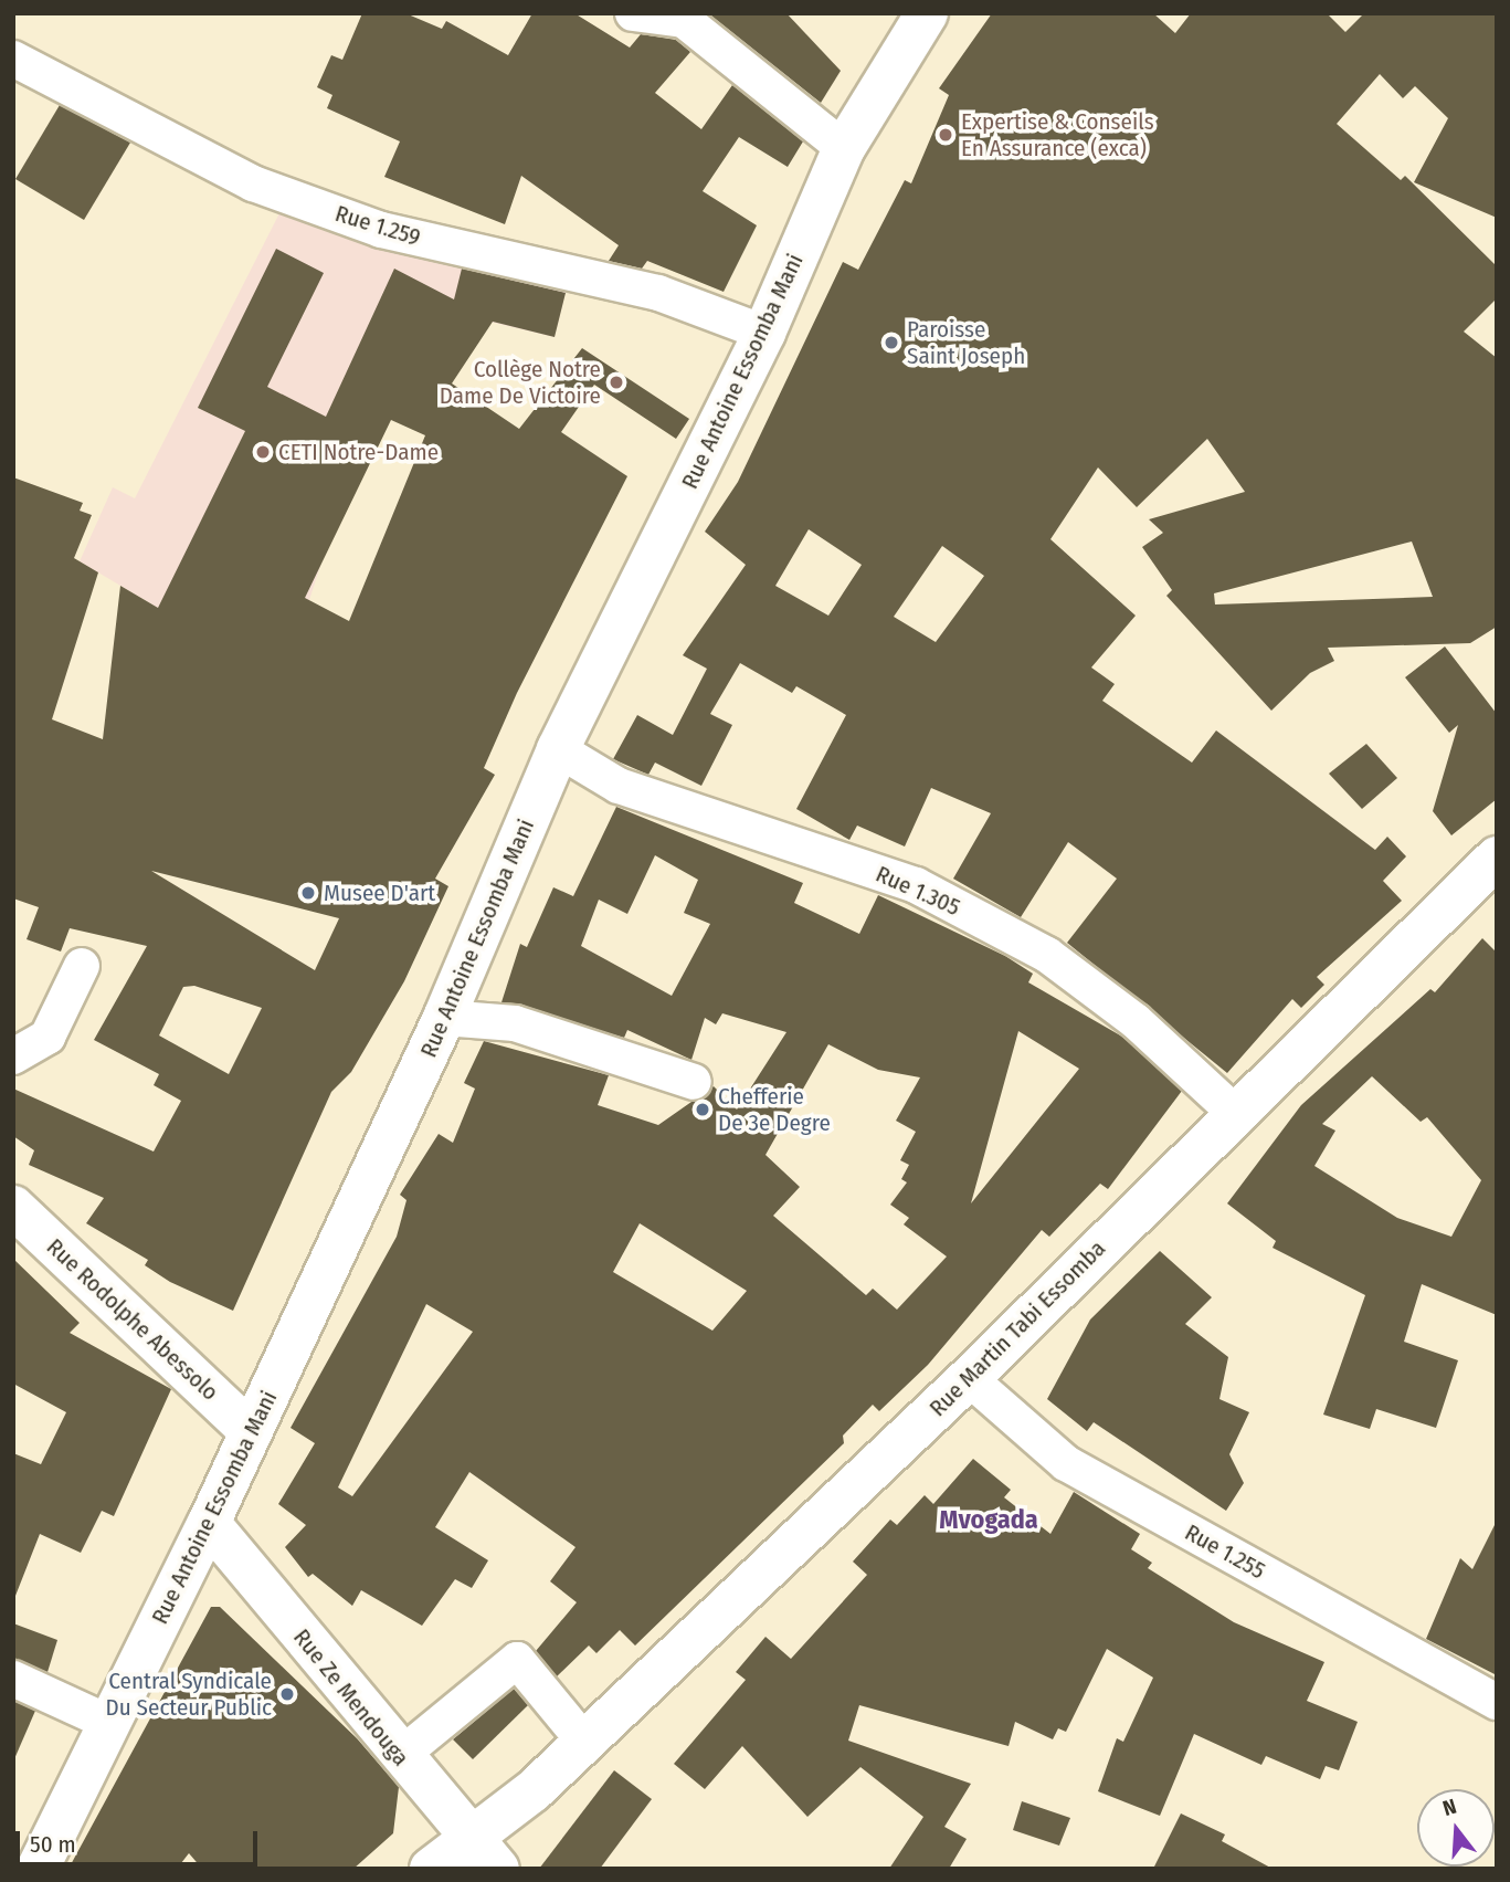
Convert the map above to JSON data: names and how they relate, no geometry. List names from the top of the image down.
{
  "streets": {
    "main road": [
      "Rue Antoine Essomba Mani",
      "Rue Rodolphe Abessolo",
      "Rue Martin Tabi Essomba",
      "Rue Ze Mendouga"
    ],
    "street": ["Rue 1.259", "Rue 1.305", "Rue 1.255"]
  },
  "crossings": [
    ["Rue 1.259", "Rue Antoine Essomba Mani"],
    ["Rue Antoine Essomba Mani", "Rue 1.305"],
    ["Rue Antoine Essomba Mani", "Rue Rodolphe Abessolo"],
    ["Rue Antoine Essomba Mani", "Rue Ze Mendouga"],
    ["Rue 1.305", "Rue Martin Tabi Essomba"],
    ["Rue Martin Tabi Essomba", "Rue 1.255"],
    ["Rue Martin Tabi Essomba", "Rue Ze Mendouga"]
  ],
  "districts": ["Mvogada"],
  "places": [
    "Expertise & Conseils En Assurance (exca)",
    "Paroisse Saint Joseph",
    "Collège Notre Dame De Victoire",
    "CETI Notre-Dame",
    "Musee D'art",
    "Chefferie De 3e Degre",
    "Central Syndicale Du Secteur Public"
  ],
  "scale_bar": "50 m",
  "north": "top"
}
